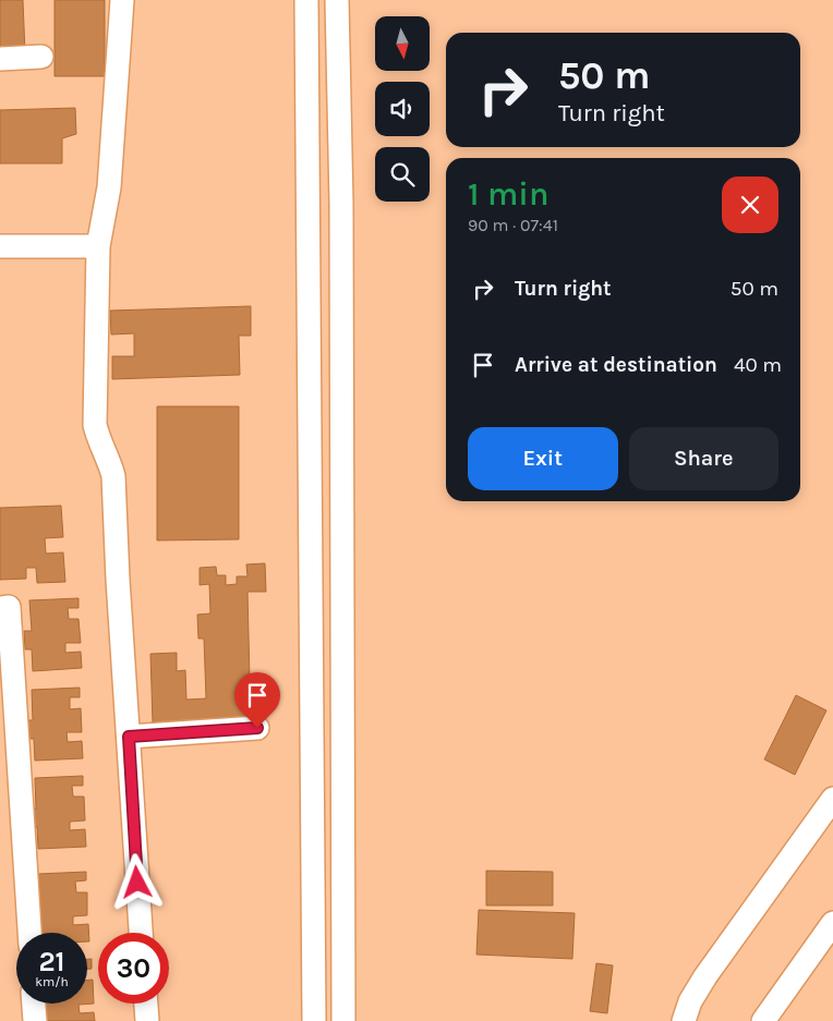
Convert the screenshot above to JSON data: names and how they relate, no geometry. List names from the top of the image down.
{
  "north": "bottom",
  "page": {
    "turn": ["50 m", "Turn right"],
    "heading": ["1 min", "90 m · 07:41"],
    "list": [
      {
        "name": "Turn right",
        "value": "50 m"
      },
      {
        "name": "Arrive at destination",
        "value": "40 m"
      }
    ],
    "buttons": ["Exit", "Share"],
    "speed": "21 km/h",
    "limit": "30"
  }
}
